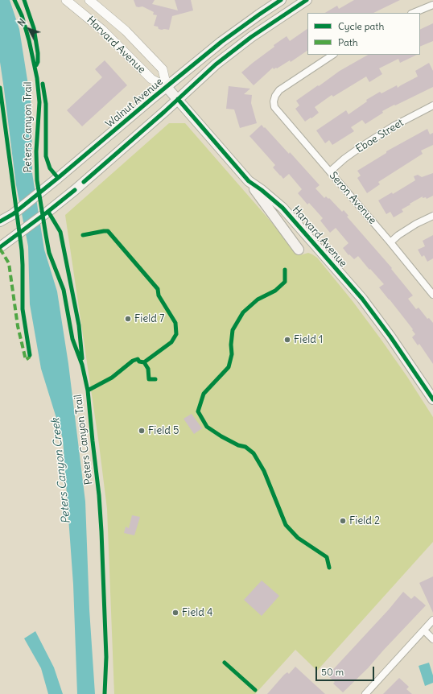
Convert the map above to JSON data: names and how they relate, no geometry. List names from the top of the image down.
{
  "streets": {
    "main road": ["Harvard Avenue", "Walnut Avenue"],
    "street": ["Eboe Street", "Seron Avenue"],
    "cycle path": ["Peters Canyon Trail"]
  },
  "crossings": [
    ["Harvard Avenue", "Walnut Avenue"],
    ["Eboe Street", "Seron Avenue"]
  ],
  "water": ["Peters Canyon Creek"],
  "places": [
    "Field 7",
    "Field 1",
    "Field 5",
    "Field 2",
    "Field 4"
  ],
  "legend": ["Cycle path", "Path"],
  "scale_bar": "50 m",
  "north": "top left"
}
